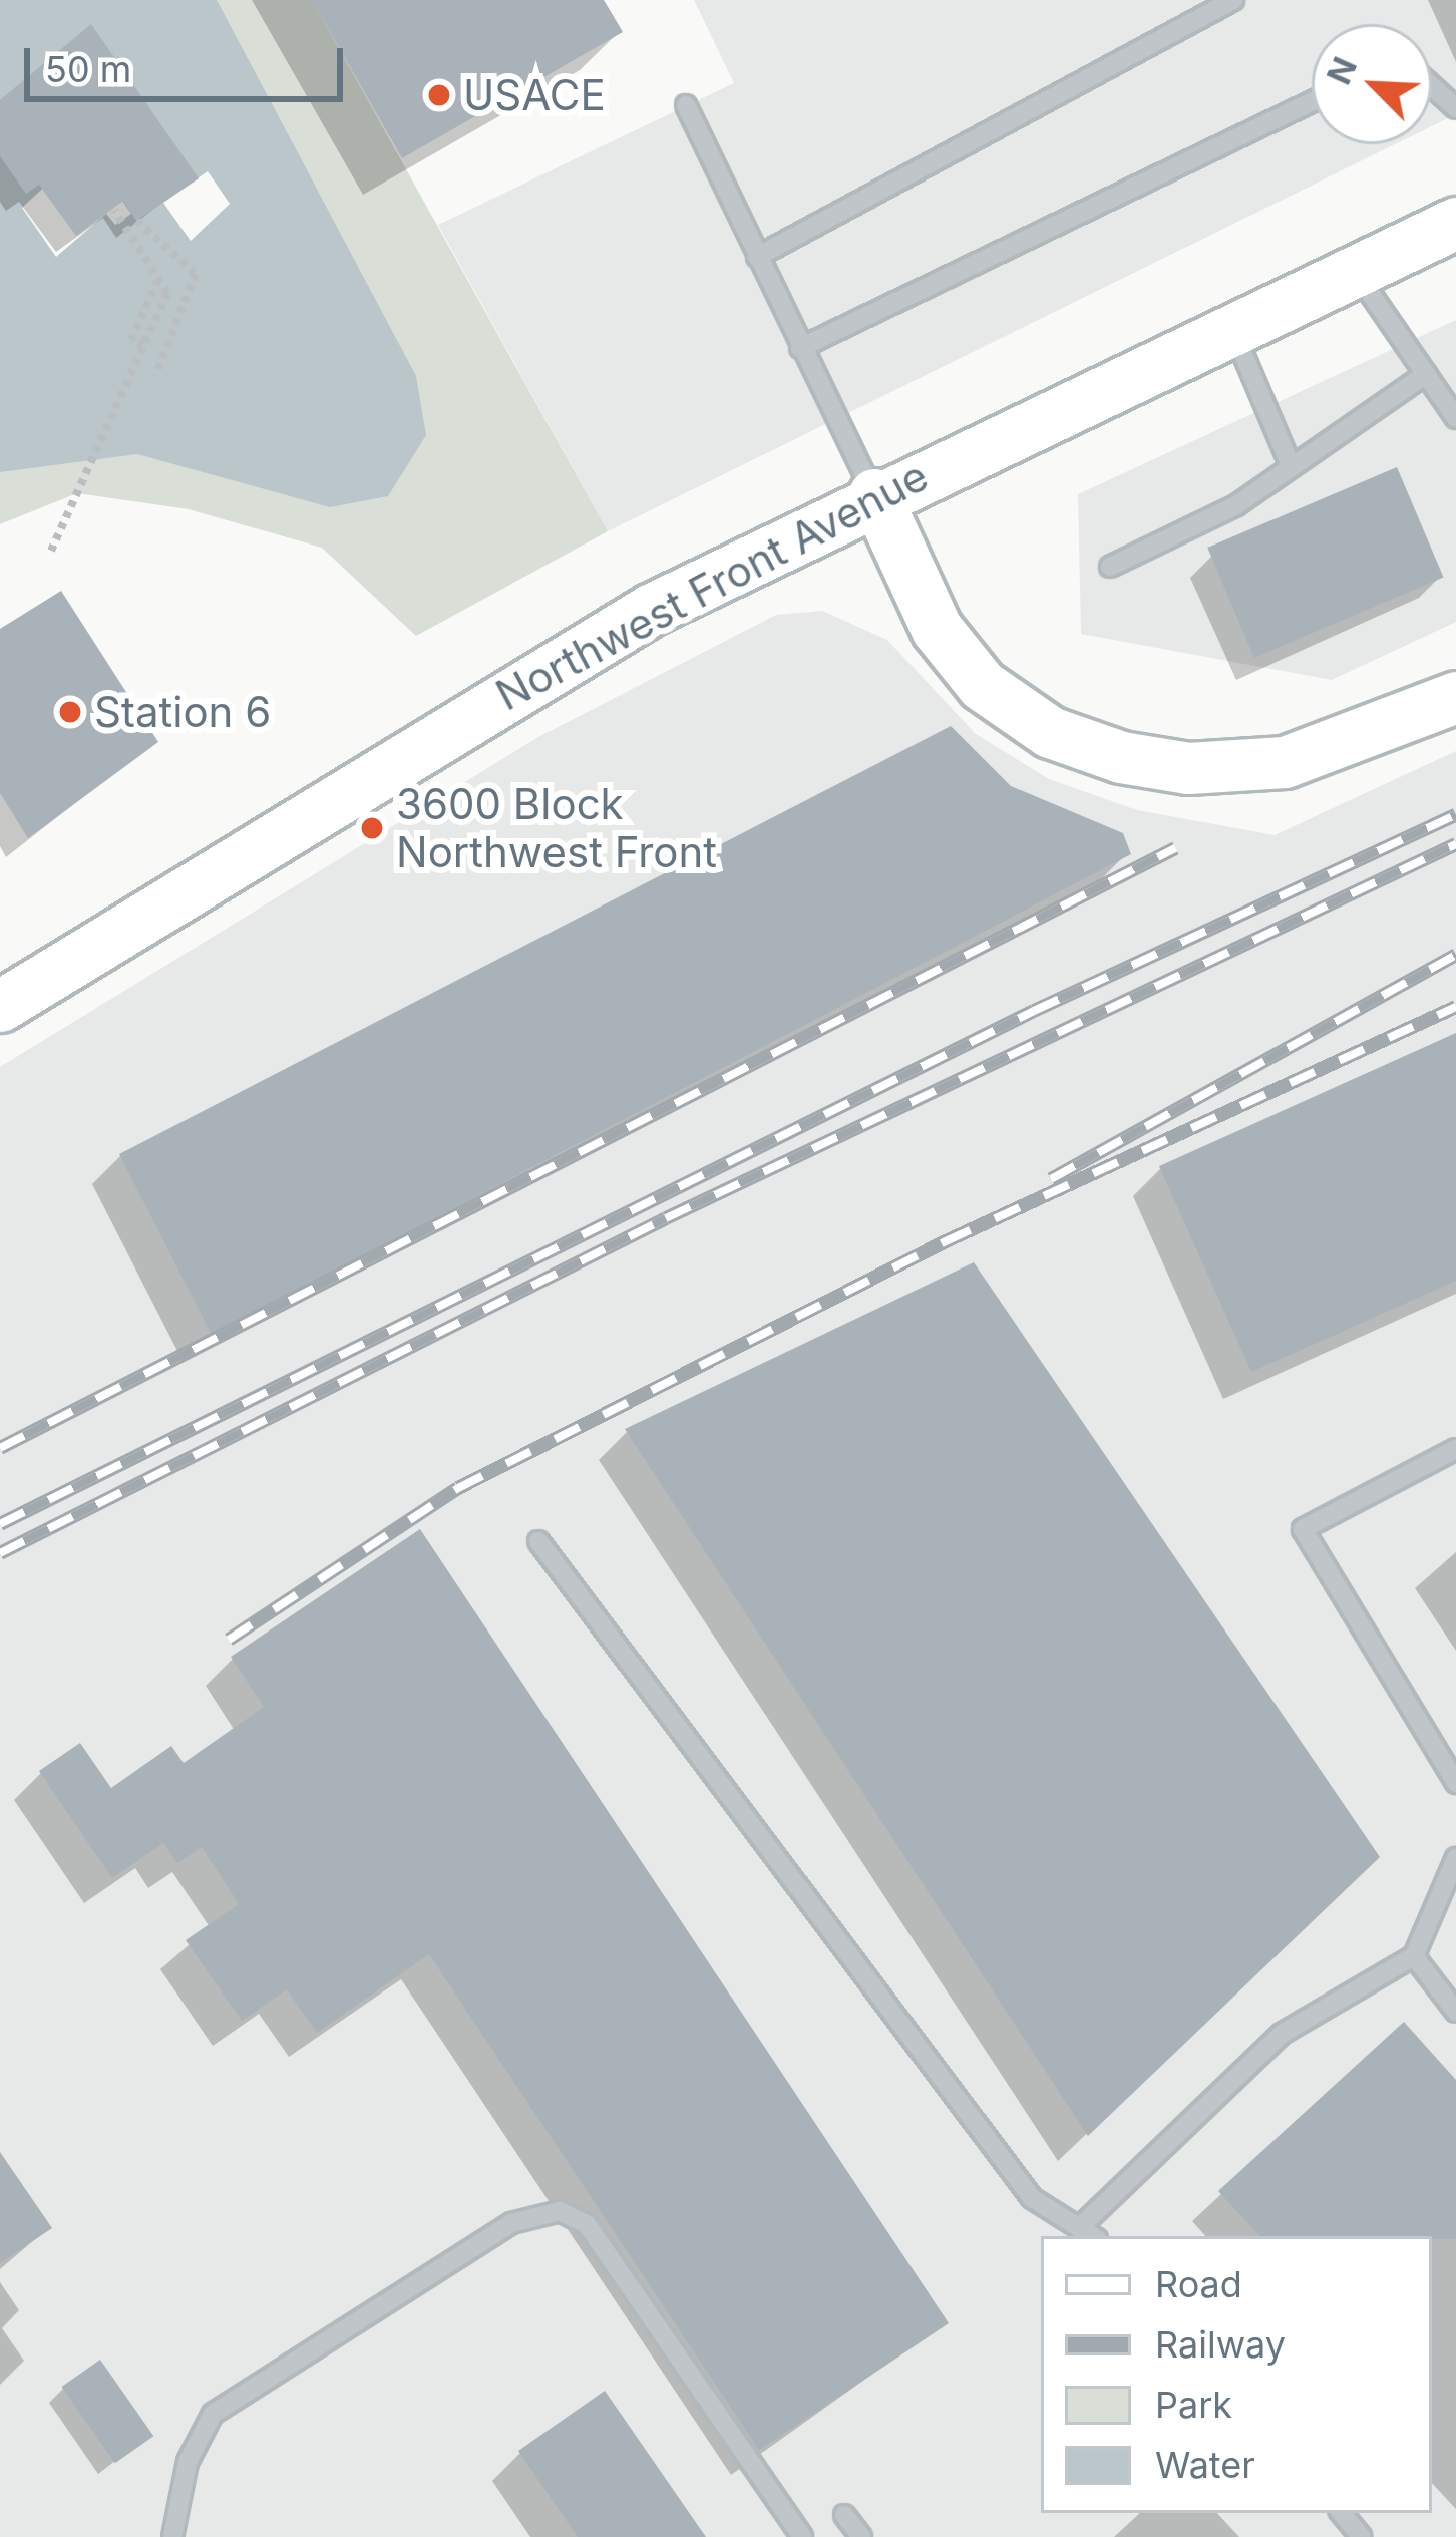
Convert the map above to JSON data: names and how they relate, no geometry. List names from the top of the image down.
{
  "streets": {
    "main road": ["Northwest Front Avenue"]
  },
  "places": ["USACE", "Station 6", "3600 Block Northwest Front"],
  "legend": [
    "Road",
    "Railway",
    "Park",
    "Water"
  ],
  "scale_bar": "50 m",
  "north": "top left"
}
